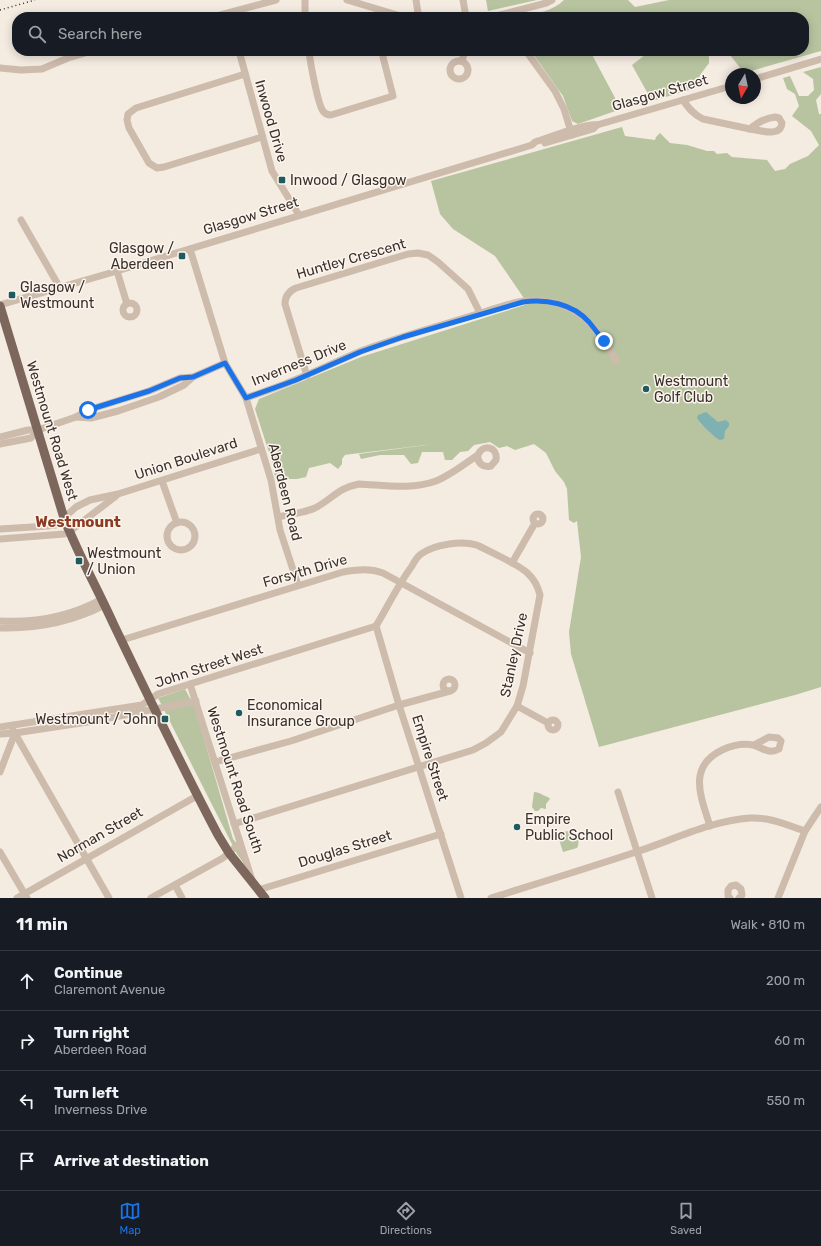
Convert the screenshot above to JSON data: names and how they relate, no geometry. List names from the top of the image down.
{
  "streets": {
    "main road": ["Westmount Road West", "Westmount Road South"],
    "street": [
      "Glasgow Street",
      "Inwood Drive",
      "Huntley Crescent",
      "Inverness Drive",
      "Union Boulevard",
      "Aberdeen Road",
      "Forsyth Drive",
      "Stanley Drive",
      "John Street West",
      "Empire Street",
      "Norman Street",
      "Douglas Street"
    ]
  },
  "crossings": [
    ["Glasgow Street", "Inwood Drive"],
    ["Glasgow Street", "Westmount Road West"],
    ["Glasgow Street", "Aberdeen Road"],
    ["Huntley Crescent", "Inverness Drive"],
    ["Inverness Drive", "Aberdeen Road"],
    ["Westmount Road West", "Union Boulevard"],
    ["Westmount Road West", "Forsyth Drive"],
    ["Westmount Road West", "Westmount Road South"],
    ["Union Boulevard", "Aberdeen Road"],
    ["Aberdeen Road", "Forsyth Drive"],
    ["Forsyth Drive", "Stanley Drive"],
    ["Stanley Drive", "John Street West"],
    ["Stanley Drive", "Empire Street"],
    ["Stanley Drive", "Westmount Road South"],
    ["John Street West", "Empire Street"],
    ["John Street West", "Westmount Road South"],
    ["Empire Street", "Douglas Street"],
    ["Westmount Road South", "Norman Street"],
    ["Westmount Road South", "Douglas Street"]
  ],
  "districts": ["Westmount"],
  "places": {
    "transit": [
      "Inwood / Glasgow",
      "Glasgow / Aberdeen",
      "Glasgow / Westmount",
      "Westmount / Union",
      "Westmount / John"
    ],
    "other": ["Westmount Golf Club", "Economical Insurance Group", "Empire Public School"]
  },
  "north": "bottom",
  "page": {
    "search": "Search here",
    "heading": ["11 min", "Walk · 810 m"],
    "list": [
      ["Continue", "Claremont Avenue", "200 m"],
      ["Turn right", "Aberdeen Road", "60 m"],
      ["Turn left", "Inverness Drive", "550 m"],
      "Arrive at destination"
    ],
    "nav": ["Map", "Directions", "Saved"]
  }
}
